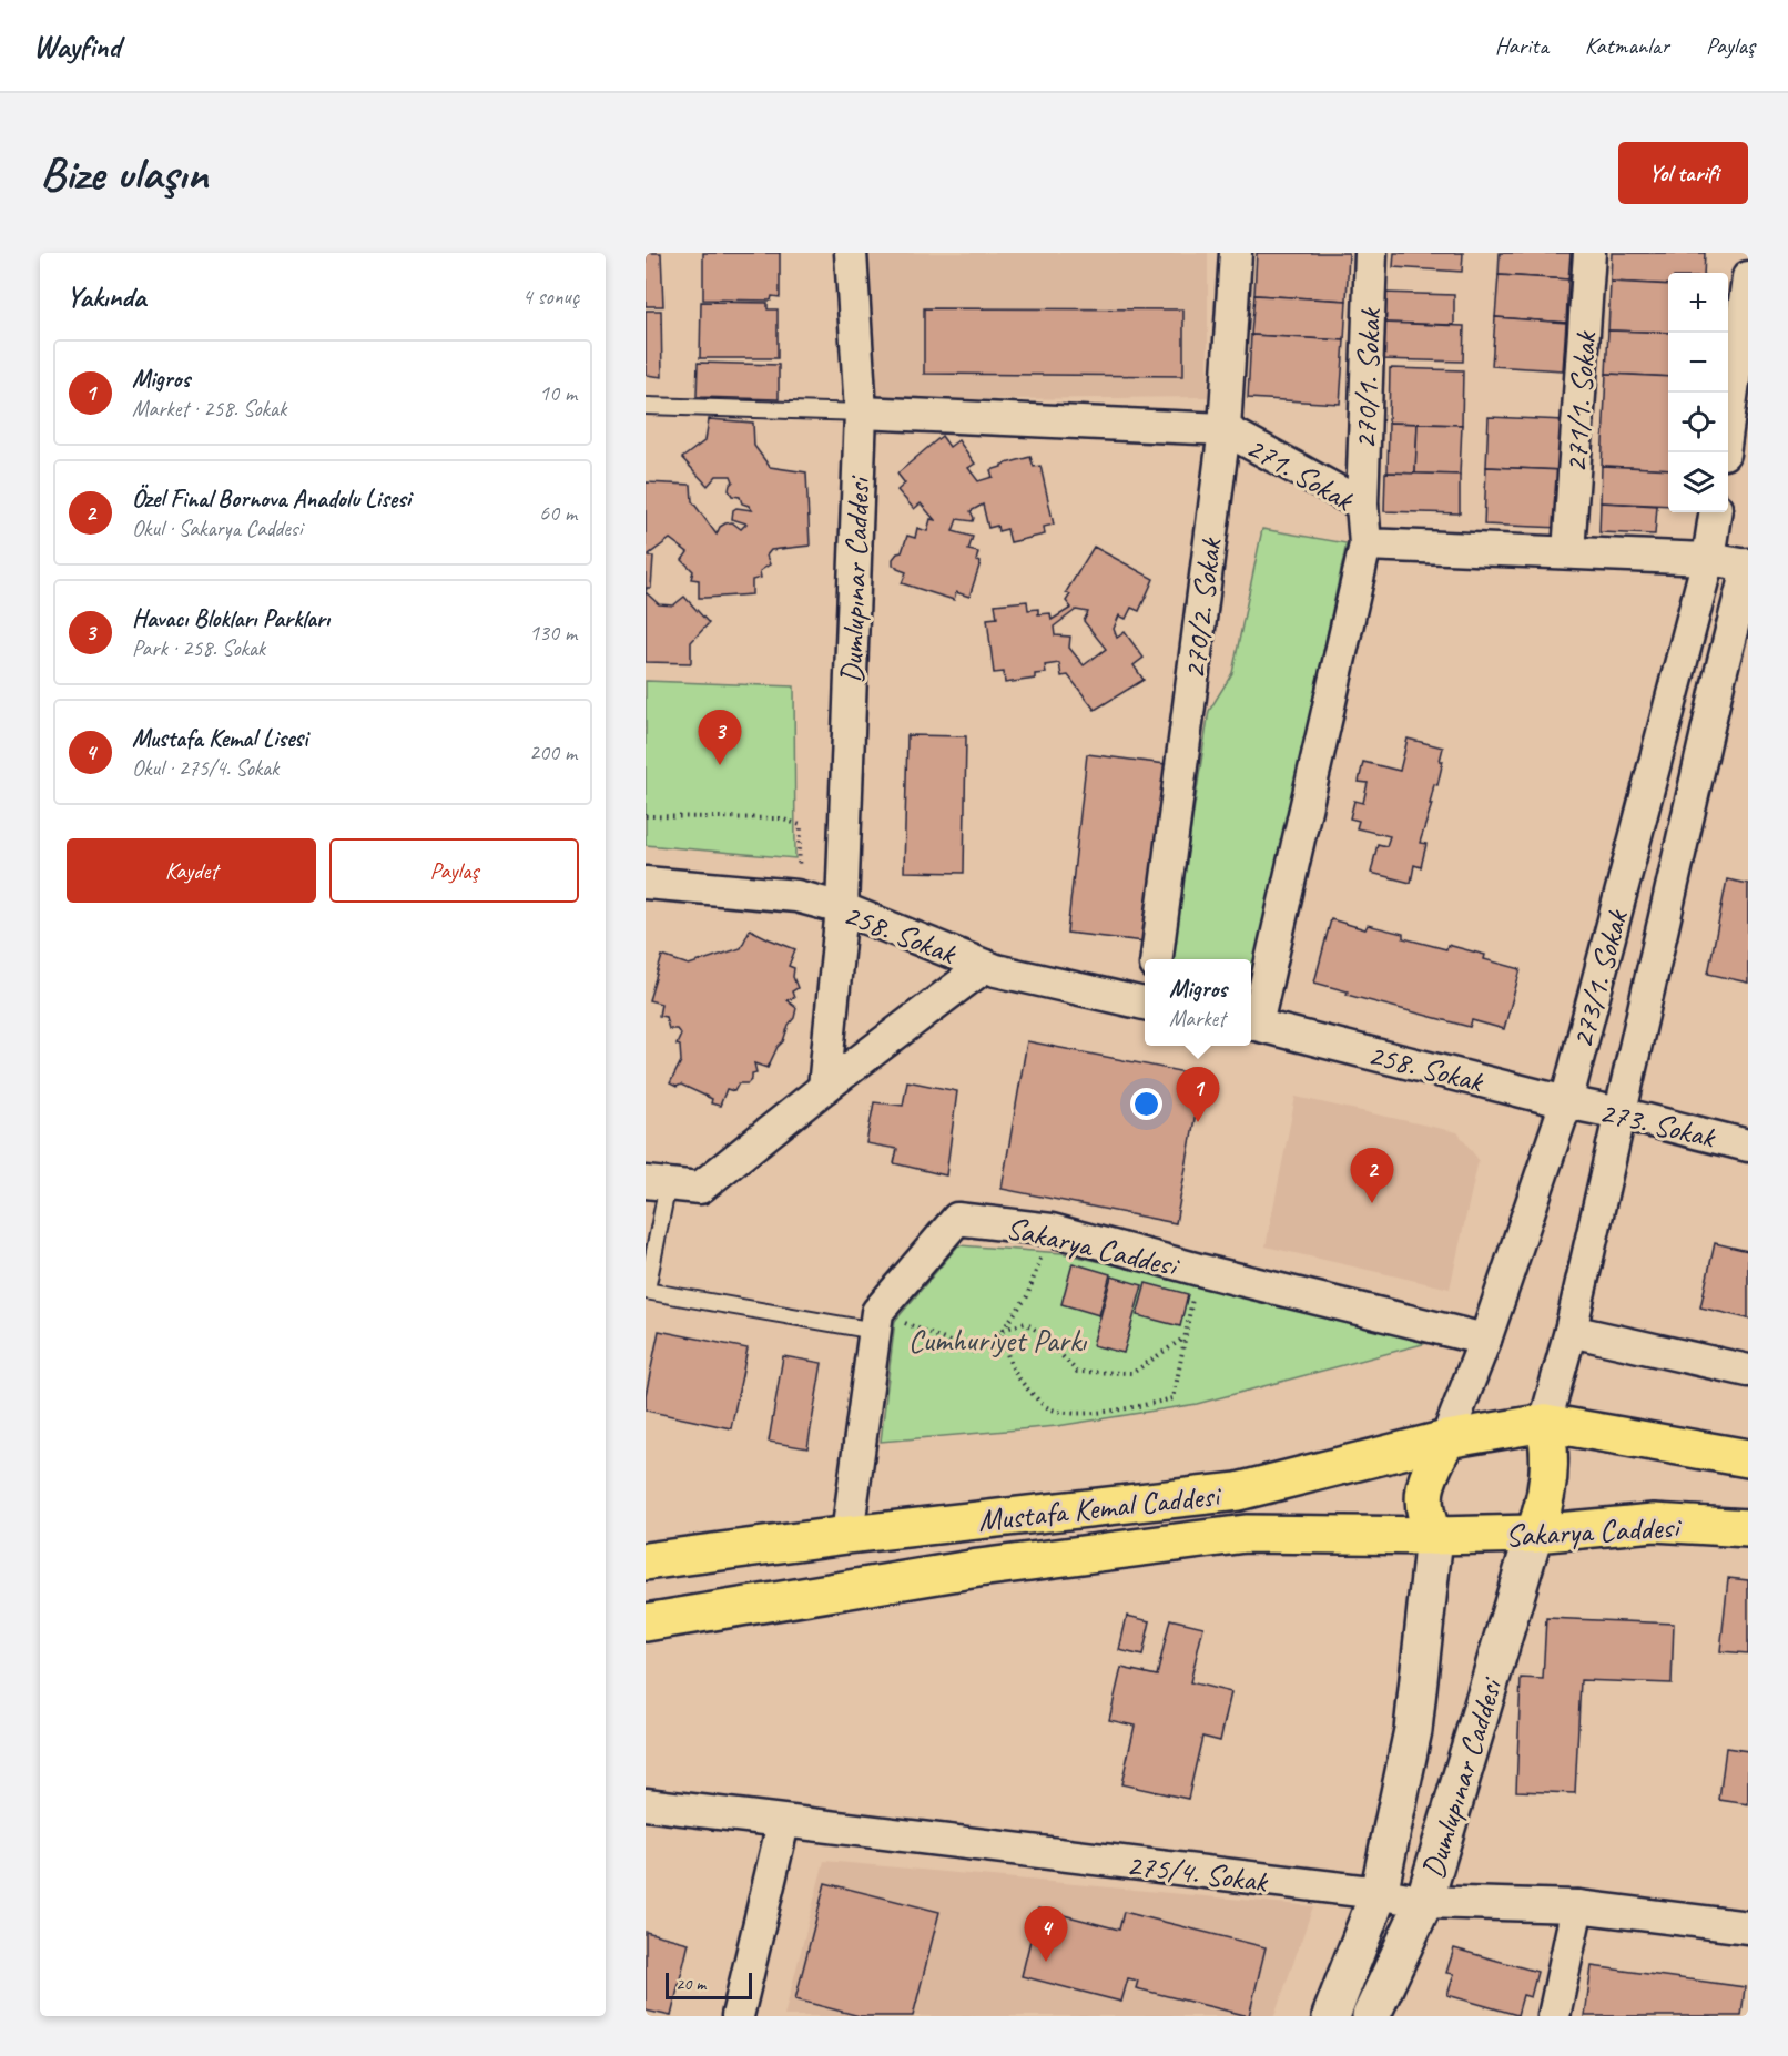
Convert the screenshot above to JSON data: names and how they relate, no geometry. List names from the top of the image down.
{
  "streets": {
    "main road": ["Dumlupınar Caddesi", "Sakarya Caddesi", "Mustafa Kemal Caddesi"],
    "street": [
      "270/1. Sokak",
      "271/1. Sokak",
      "271. Sokak",
      "270/2. Sokak",
      "258. Sokak",
      "273/1. Sokak",
      "273. Sokak",
      "275/4. Sokak"
    ]
  },
  "crossings": [
    ["270/1. Sokak", "271. Sokak"],
    ["271/1. Sokak", "271. Sokak"],
    ["271. Sokak", "Dumlupınar Caddesi"],
    ["271. Sokak", "270/2. Sokak"],
    ["271. Sokak", "273/1. Sokak"],
    ["Dumlupınar Caddesi", "258. Sokak"],
    ["Dumlupınar Caddesi", "Sakarya Caddesi"],
    ["Dumlupınar Caddesi", "Mustafa Kemal Caddesi"],
    ["Dumlupınar Caddesi", "275/4. Sokak"],
    ["258. Sokak", "273/1. Sokak"],
    ["258. Sokak", "273. Sokak"],
    ["273/1. Sokak", "273. Sokak"],
    ["273/1. Sokak", "Sakarya Caddesi"],
    ["273/1. Sokak", "Mustafa Kemal Caddesi"],
    ["Sakarya Caddesi", "Mustafa Kemal Caddesi"]
  ],
  "parks": ["Cumhuriyet Parkı"],
  "scale_bar": "20 m",
  "page": {
    "header": "Wayfind",
    "nav": ["Harita", "Katmanlar", "Paylaş"],
    "buttons": [
      "Yol tarifi",
      ["Kaydet", "Paylaş"]
    ],
    "title": "Bize ulaşın",
    "heading": ["Yakında", "4 sonuç"],
    "map_buttons": ["+", "−"],
    "list": [
      {
        "mark": "1",
        "name": "Migros",
        "note": "Market · 258. Sokak",
        "value": "10 m"
      },
      {
        "mark": "2",
        "name": "Özel Final Bornova Anadolu Lisesi",
        "note": "Okul · Sakarya Caddesi",
        "value": "60 m"
      },
      {
        "mark": "3",
        "name": "Havacı Blokları Parkları",
        "note": "Park · 258. Sokak",
        "value": "130 m"
      },
      {
        "mark": "4",
        "name": "Mustafa Kemal Lisesi",
        "note": "Okul · 275/4. Sokak",
        "value": "200 m"
      }
    ],
    "pins": [
      "3",
      "1",
      "2",
      "4"
    ],
    "popup": ["Migros", "Market"],
    "scale": "20 m"
  }
}
